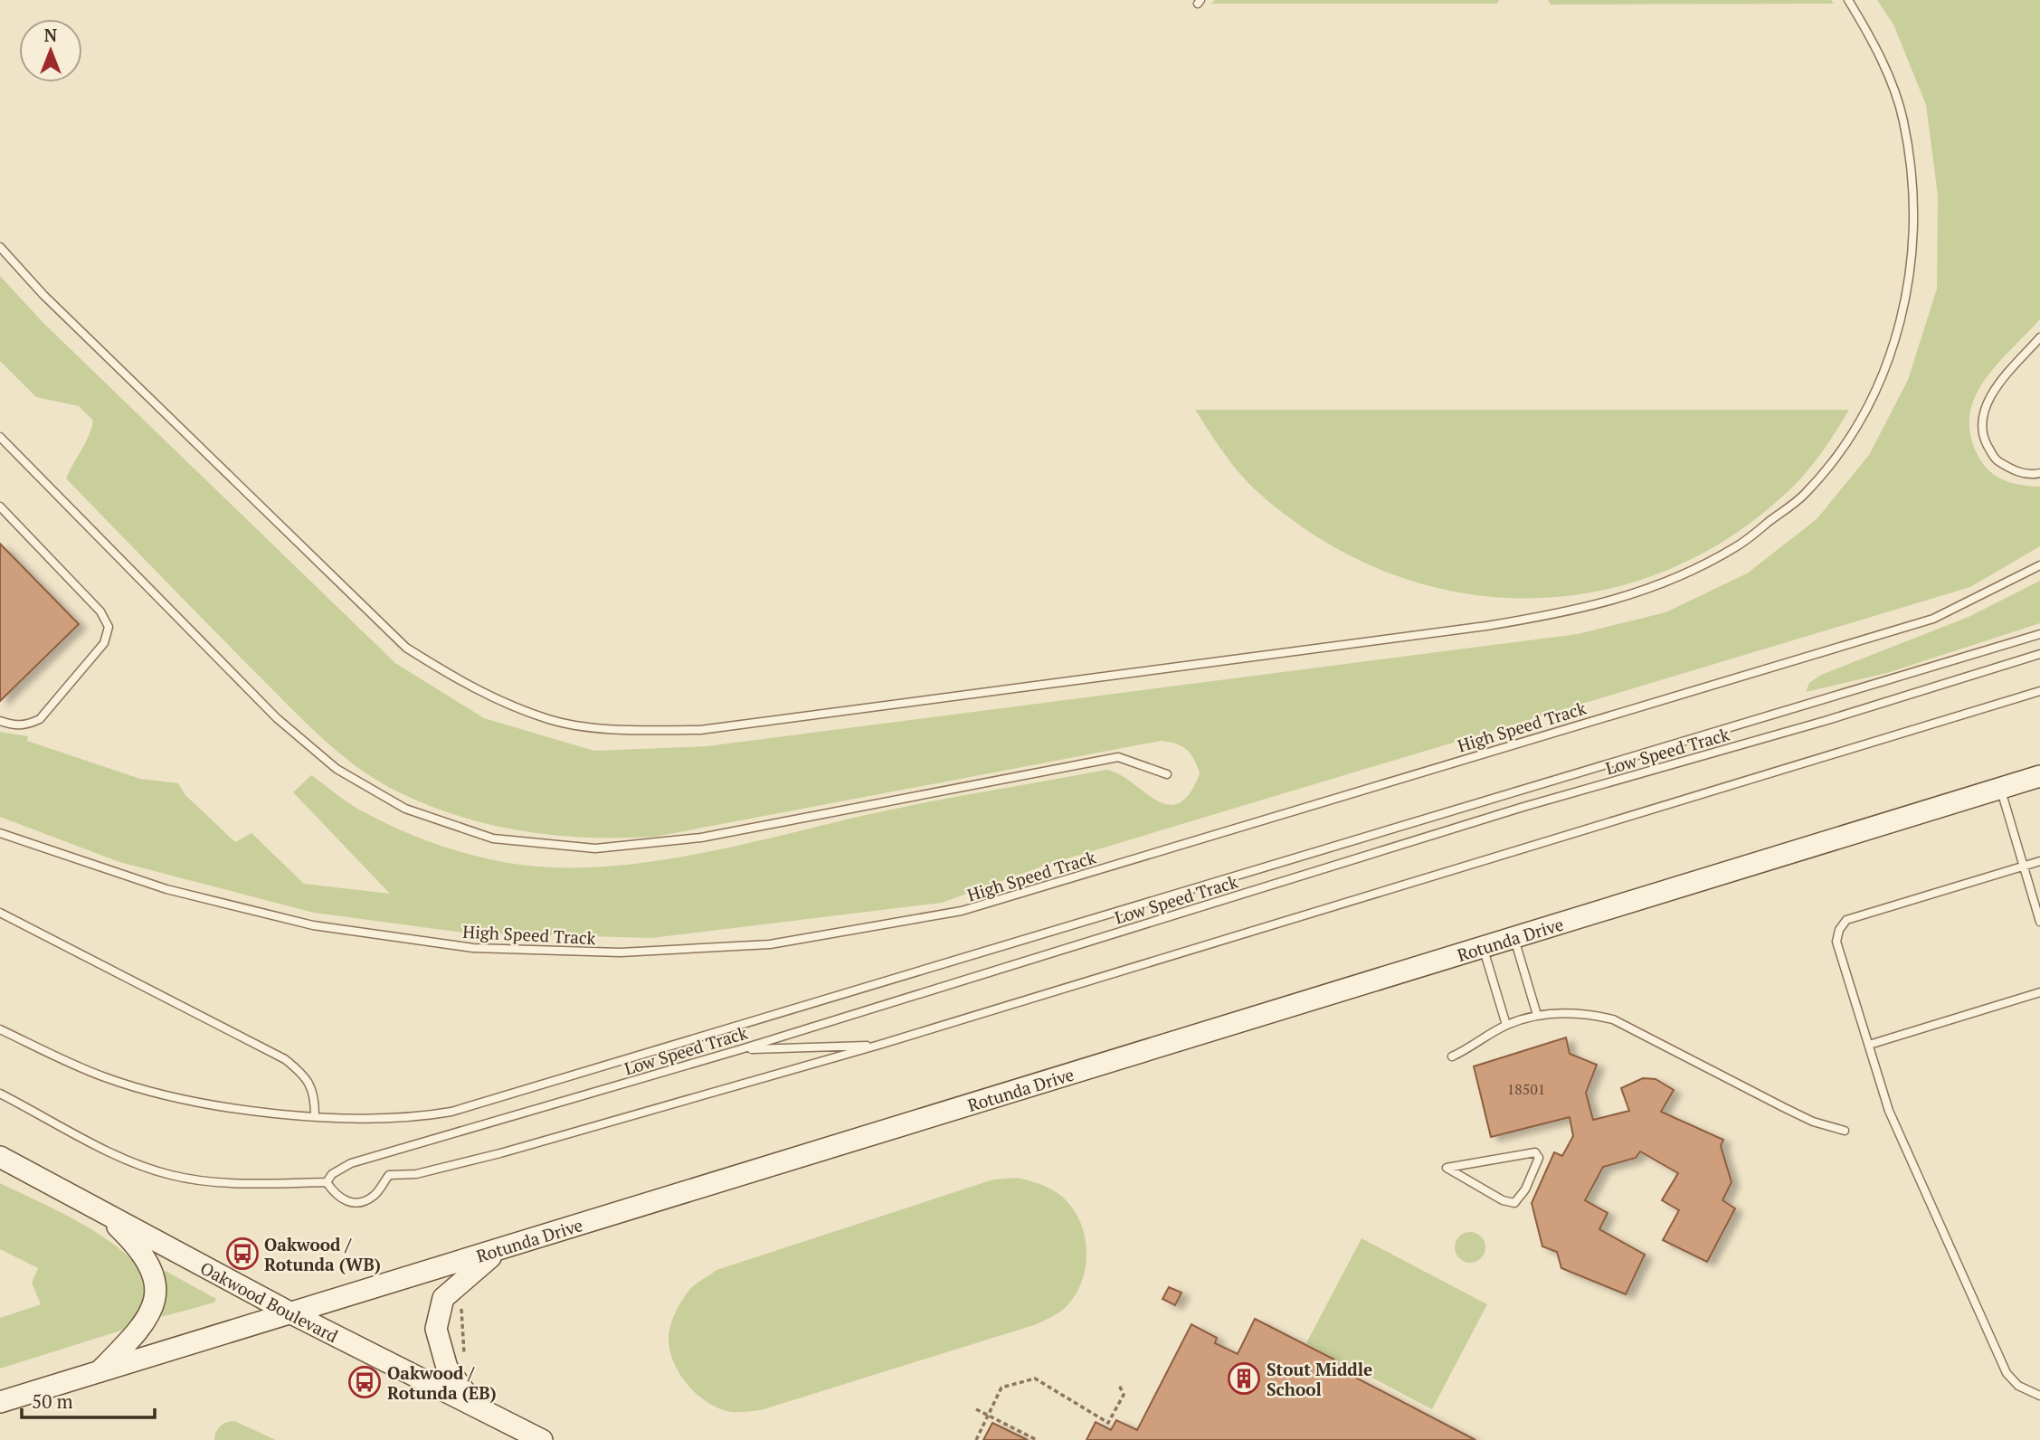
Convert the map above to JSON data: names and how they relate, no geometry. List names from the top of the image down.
{
  "streets": {
    "main road": ["Rotunda Drive", "Oakwood Boulevard"],
    "lane": ["High Speed Track", "Low Speed Track"]
  },
  "crossings": [
    ["Rotunda Drive", "Oakwood Boulevard"]
  ],
  "places": {
    "bus stop": ["Oakwood / Rotunda (WB)", "Oakwood / Rotunda (EB)"],
    "building": ["Stout Middle School"]
  },
  "house_numbers": ["18501"],
  "scale_bar": "50 m",
  "north": "top"
}
